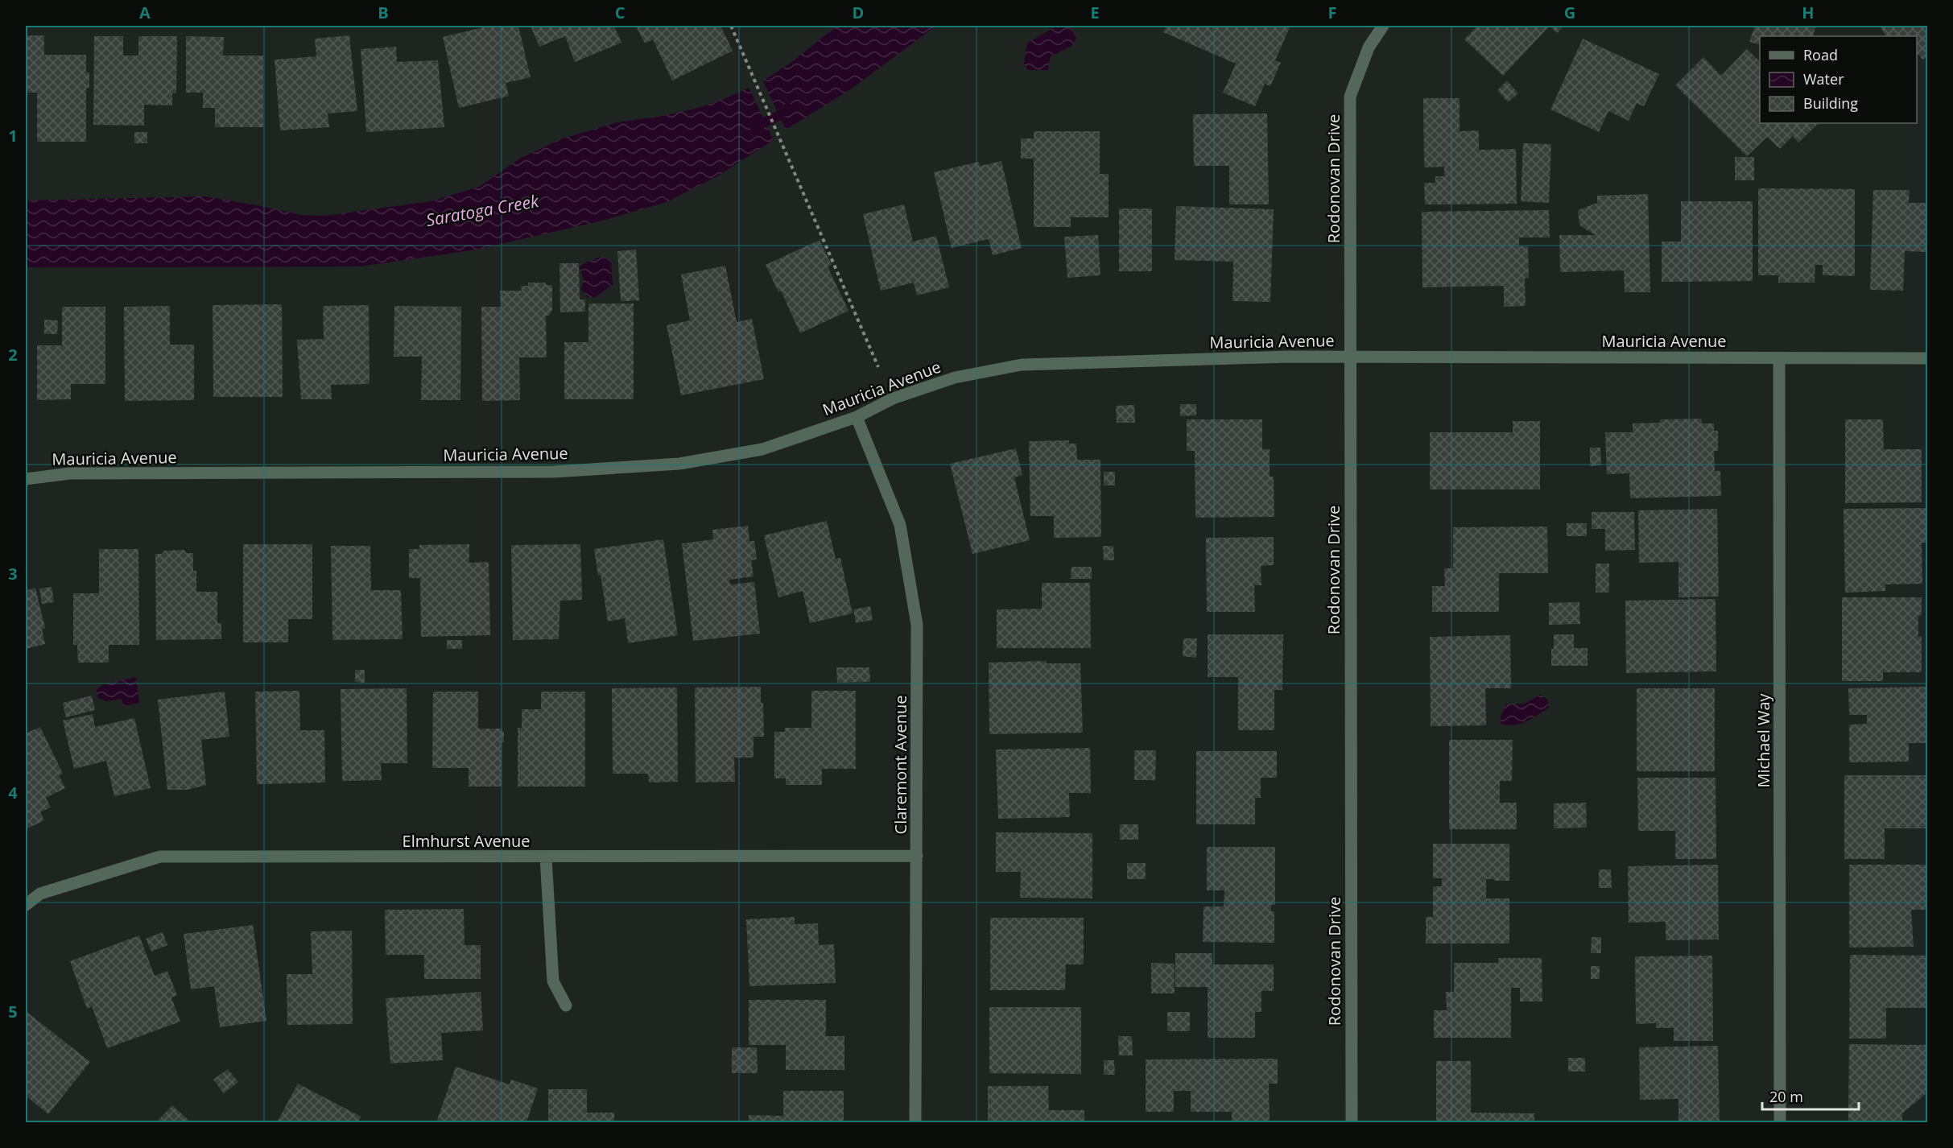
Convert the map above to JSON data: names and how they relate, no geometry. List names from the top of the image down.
{
  "streets": {
    "street": [
      "Rodonovan Drive",
      "Mauricia Avenue",
      "Michael Way",
      "Claremont Avenue",
      "Elmhurst Avenue"
    ]
  },
  "crossings": [
    ["Rodonovan Drive", "Mauricia Avenue"],
    ["Mauricia Avenue", "Michael Way"],
    ["Mauricia Avenue", "Claremont Avenue"],
    ["Claremont Avenue", "Elmhurst Avenue"]
  ],
  "water": ["Saratoga Creek"],
  "legend": ["Road", "Water", "Building"],
  "scale_bar": "20 m",
  "grid": {
    "columns": [
      "A",
      "B",
      "C",
      "D",
      "E",
      "F",
      "G",
      "H"
    ],
    "rows": [
      "1",
      "2",
      "3",
      "4",
      "5"
    ]
  }
}
